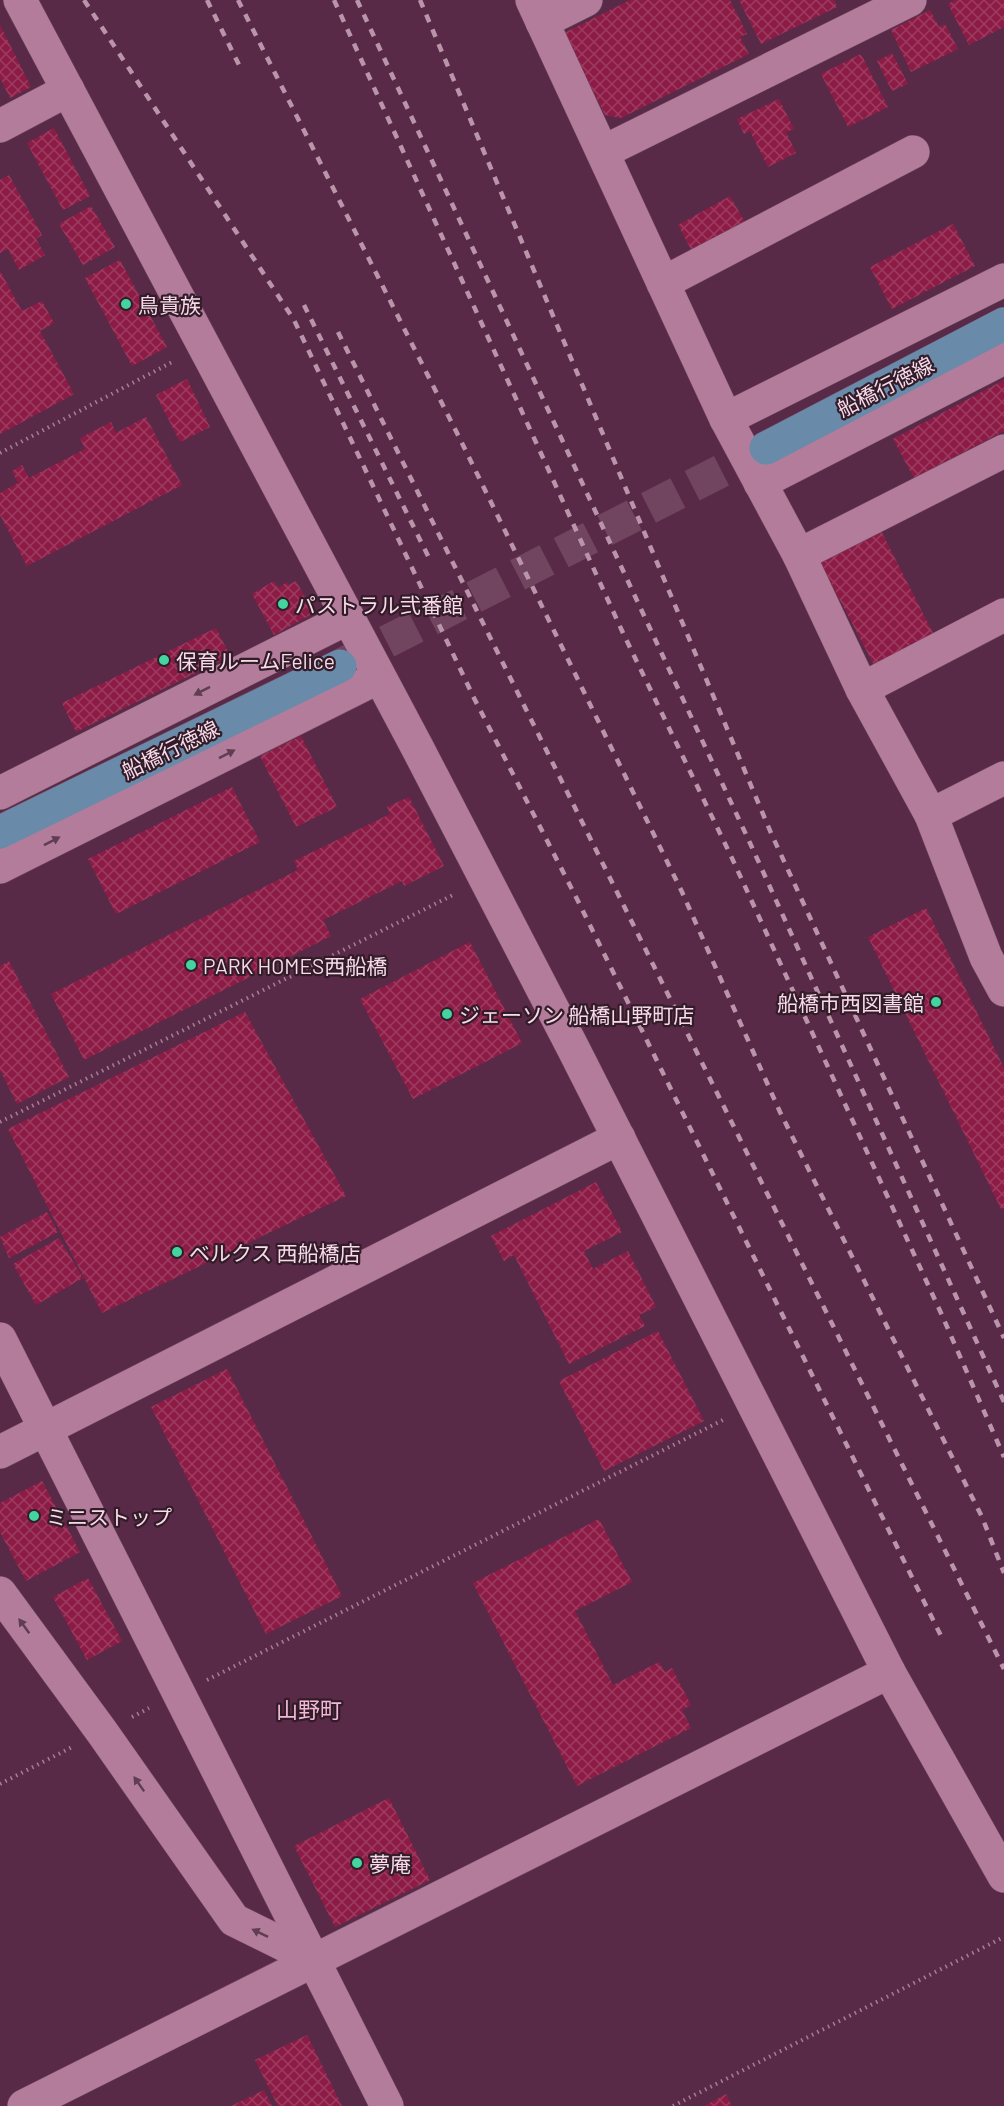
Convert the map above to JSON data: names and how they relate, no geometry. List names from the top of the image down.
{
  "streets": {
    "main road": ["船橋行徳線"]
  },
  "districts": ["山野町"],
  "places": [
    "鳥貴族",
    "パストラル弐番館",
    "保育ルームFelice",
    "PARK HOMES西船橋",
    "船橋市西図書館",
    "ジェーソン 船橋山野町店",
    "ベルクス 西船橋店",
    "ミニストップ",
    "夢庵"
  ]
}
